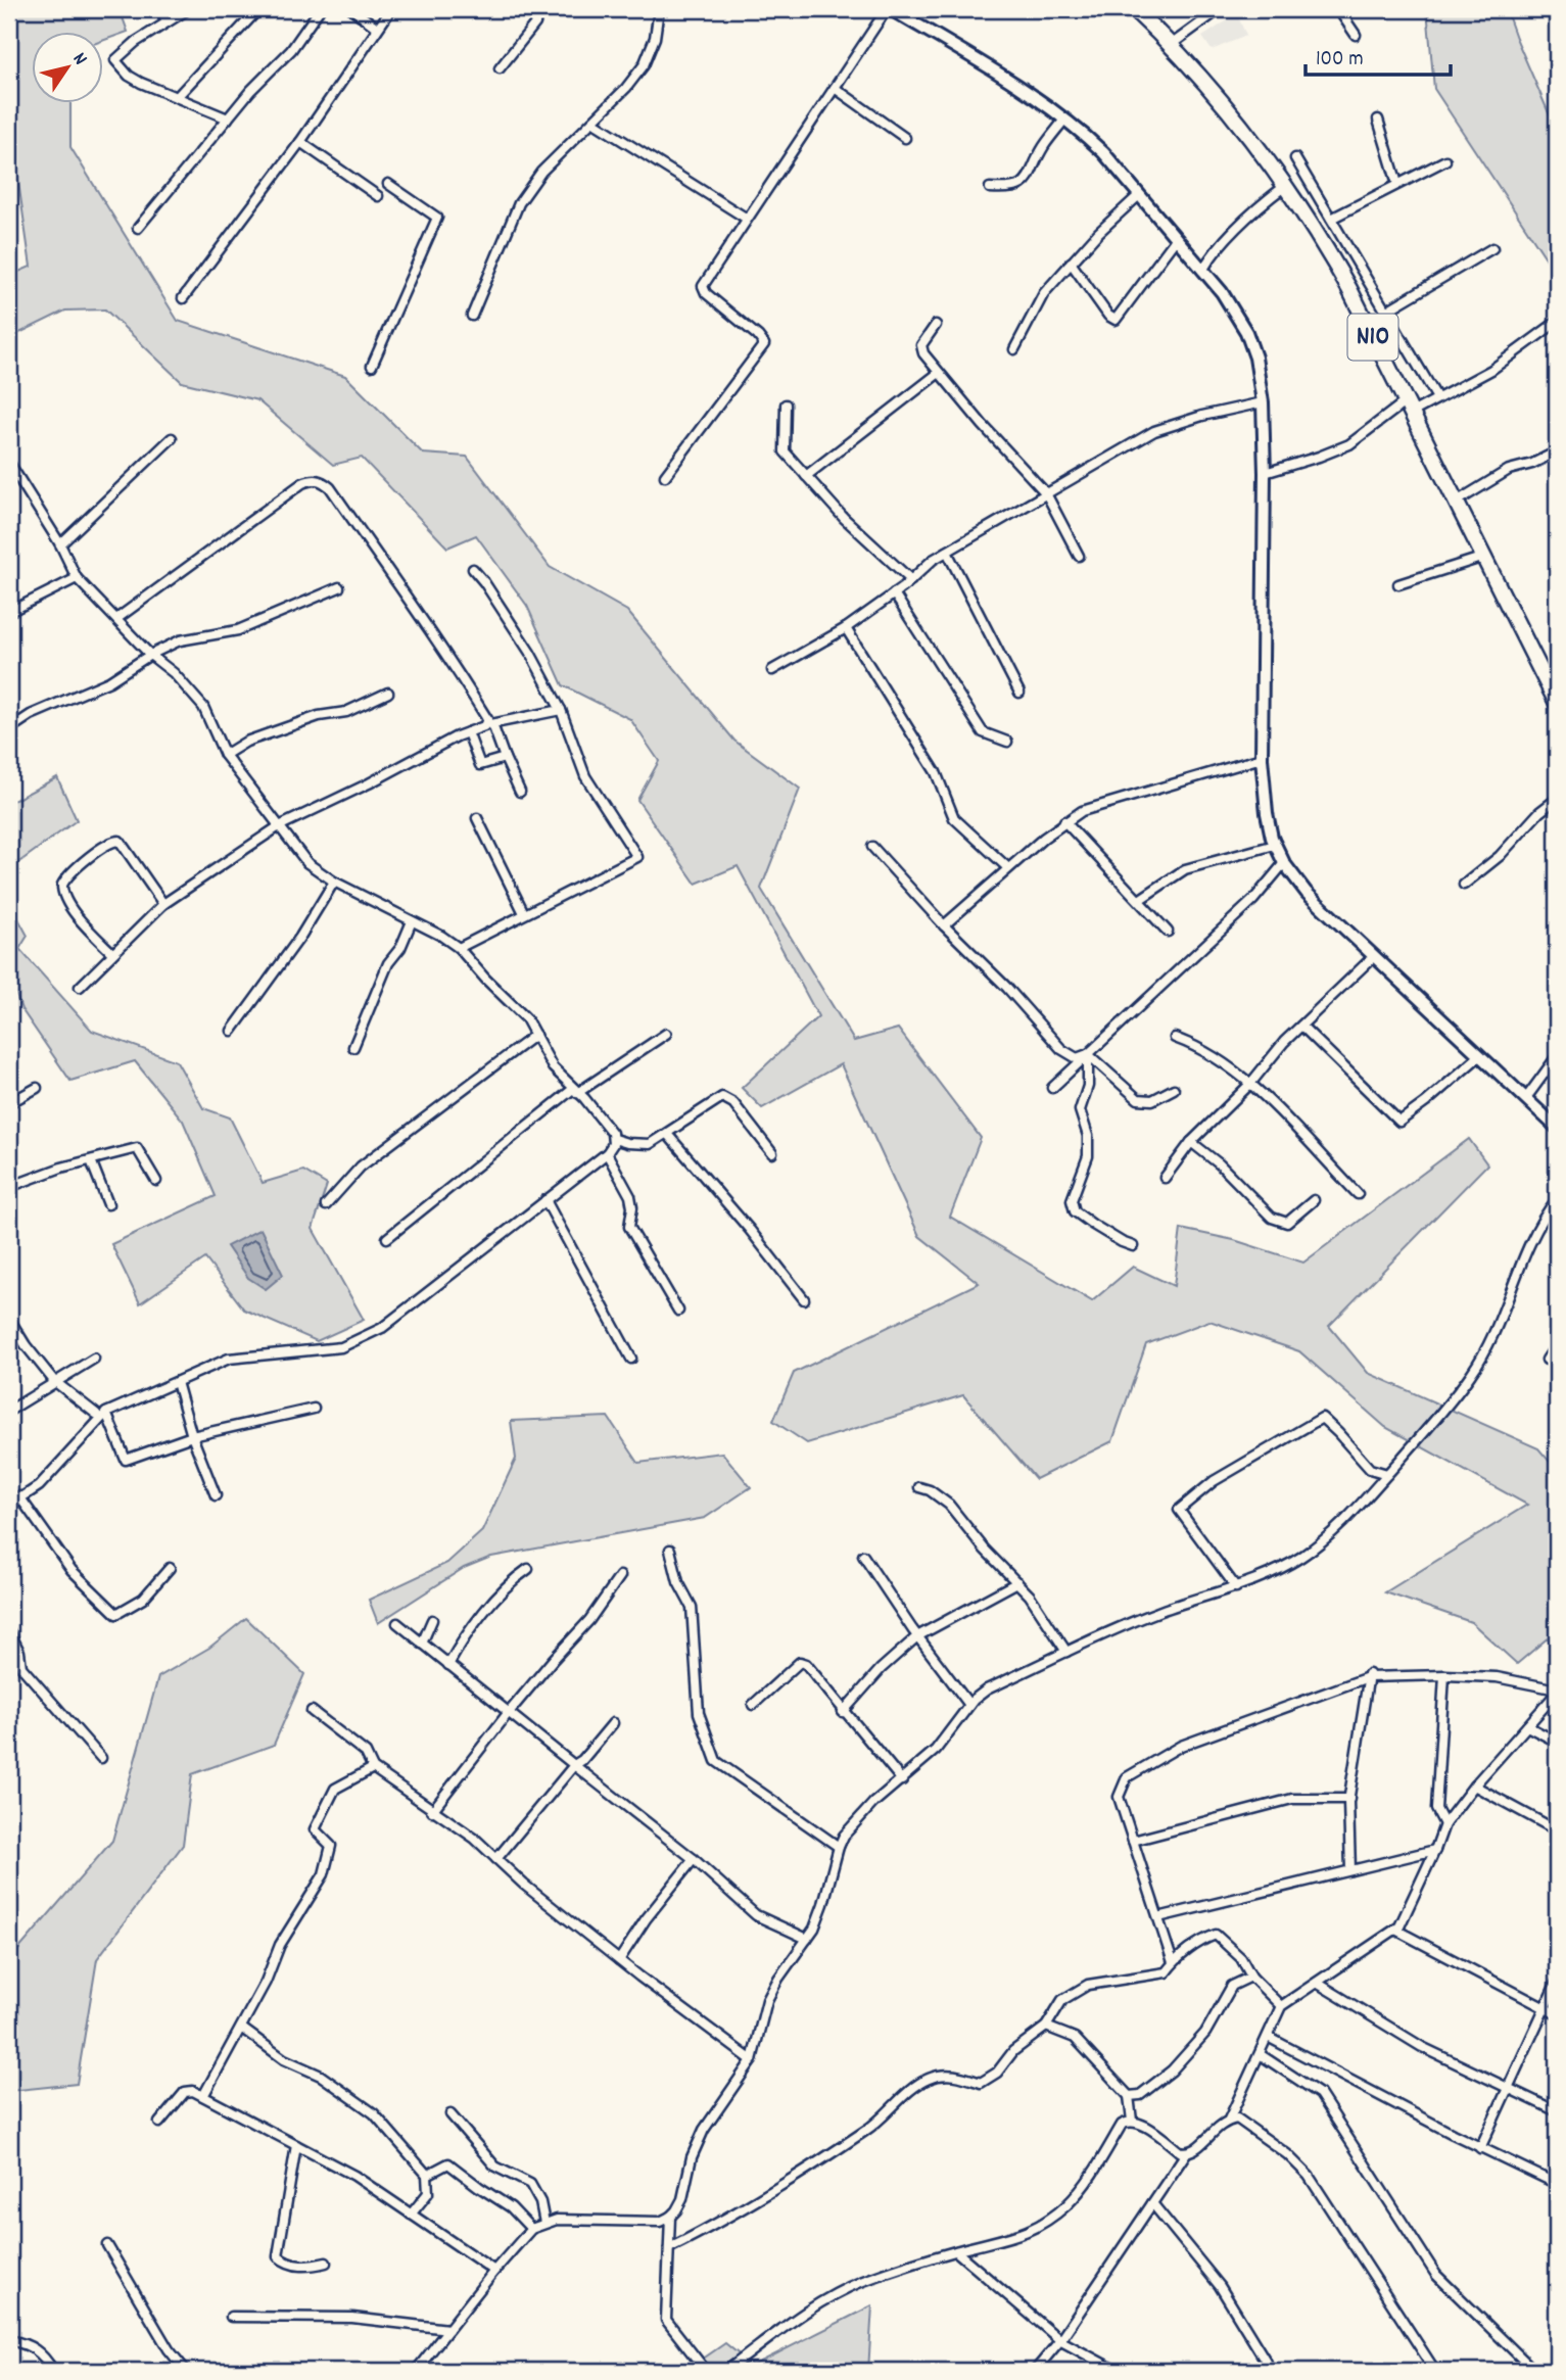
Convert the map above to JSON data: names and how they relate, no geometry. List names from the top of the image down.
{
  "streets": {
    "highway": ["N10"]
  },
  "scale_bar": "100 m",
  "north": "top right"
}
